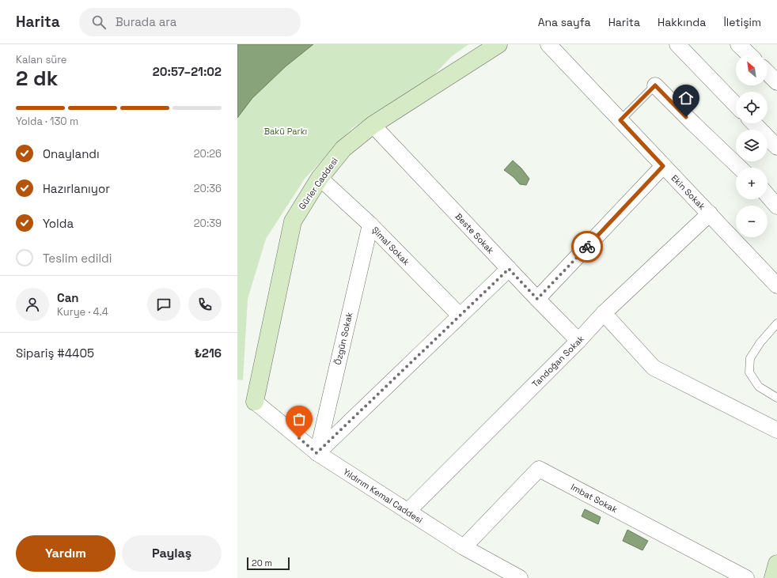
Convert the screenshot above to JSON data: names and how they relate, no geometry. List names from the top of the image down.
{
  "streets": {
    "street": [
      "Gürler Caddesi",
      "Ekin Sokak",
      "Beste Sokak",
      "Şimal Sokak",
      "Özgün Sokak",
      "Tandoğan Sokak",
      "Yıldırım Kemal Caddesi",
      "Imbat Sokak"
    ]
  },
  "crossings": [
    ["Gürler Caddesi", "Beste Sokak"],
    ["Gürler Caddesi", "Şimal Sokak"],
    ["Gürler Caddesi", "Yıldırım Kemal Caddesi"],
    ["Ekin Sokak", "Tandoğan Sokak"],
    ["Beste Sokak", "Tandoğan Sokak"],
    ["Şimal Sokak", "Özgün Sokak"],
    ["Özgün Sokak", "Yıldırım Kemal Caddesi"],
    ["Tandoğan Sokak", "Yıldırım Kemal Caddesi"],
    ["Yıldırım Kemal Caddesi", "Imbat Sokak"]
  ],
  "parks": ["Bakü Parkı"],
  "scale_bar": "20 m",
  "north": "top left",
  "page": {
    "header": "Harita",
    "search": "Burada ara",
    "nav": [
      "Ana sayfa",
      "Harita",
      "Hakkında",
      "İletişim"
    ],
    "heading": ["2 dk", "Kalan süre", "20:57–21:02"],
    "panel": [
      "Can",
      "Kurye · 4.4",
      "Sipariş #4405",
      "₺216"
    ],
    "map_buttons": ["+", "−"],
    "bar": "Yolda · 130 m",
    "list": [
      ["Onaylandı", "20:26"],
      ["Hazırlanıyor", "20:36"],
      ["Yolda", "20:39"],
      "Teslim edildi"
    ],
    "buttons": ["Yardım", "Paylaş"],
    "scale": "20 m"
  }
}
